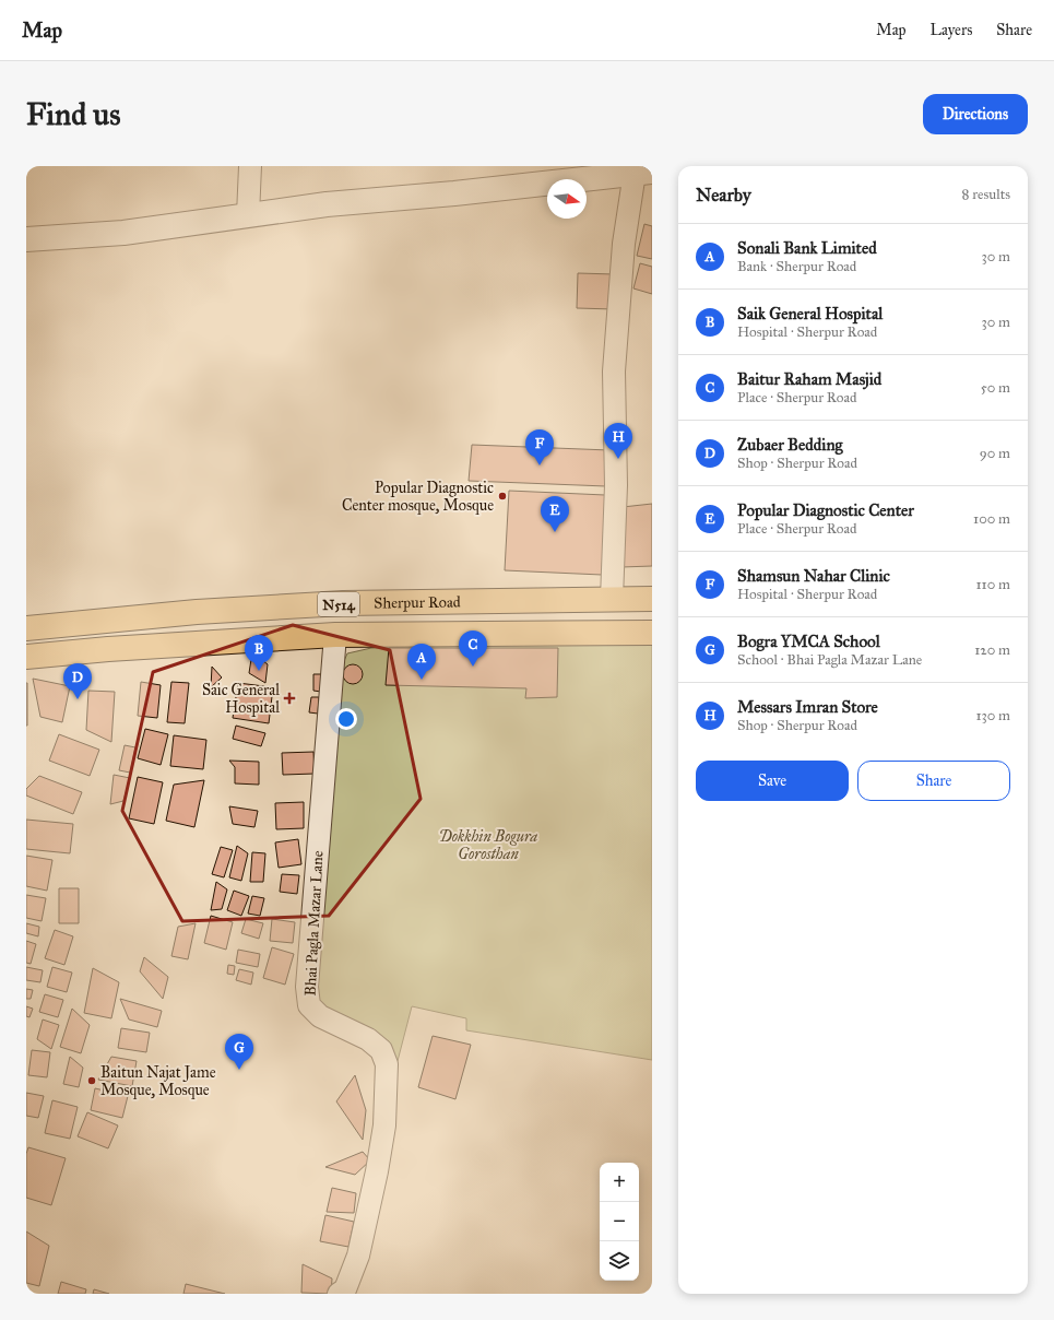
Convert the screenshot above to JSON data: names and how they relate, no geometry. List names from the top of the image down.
{
  "streets": {
    "highway": ["Sherpur Road", "N514"],
    "street": ["Bhai Pagla Mazar Lane"]
  },
  "crossings": [
    ["Sherpur Road", "Bhai Pagla Mazar Lane"]
  ],
  "parks": ["Dokkhin Bogura Gorosthan"],
  "places": {
    "other": ["Popular Diagnostic Center mosque, Mosque", "Baitun Najat Jame Mosque, Mosque"],
    "health": ["Saic General Hospital"]
  },
  "north": "right",
  "page": {
    "header": "Map",
    "nav": ["Map", "Layers", "Share"],
    "buttons": [
      "Directions",
      ["Save", "Share"]
    ],
    "title": "Find us",
    "heading": ["Nearby", "8 results"],
    "list": [
      {
        "mark": "A",
        "name": "Sonali Bank Limited",
        "note": "Bank · Sherpur Road",
        "value": "30 m"
      },
      {
        "mark": "B",
        "name": "Saik General Hospital",
        "note": "Hospital · Sherpur Road",
        "value": "30 m"
      },
      {
        "mark": "C",
        "name": "Baitur Raham Masjid",
        "note": "Place · Sherpur Road",
        "value": "50 m"
      },
      {
        "mark": "D",
        "name": "Zubaer Bedding",
        "note": "Shop · Sherpur Road",
        "value": "90 m"
      },
      {
        "mark": "E",
        "name": "Popular Diagnostic Center",
        "note": "Place · Sherpur Road",
        "value": "100 m"
      },
      {
        "mark": "F",
        "name": "Shamsun Nahar Clinic",
        "note": "Hospital · Sherpur Road",
        "value": "110 m"
      },
      {
        "mark": "G",
        "name": "Bogra YMCA School",
        "note": "School · Bhai Pagla Mazar Lane",
        "value": "120 m"
      },
      {
        "mark": "H",
        "name": "Messars Imran Store",
        "note": "Shop · Sherpur Road",
        "value": "130 m"
      }
    ],
    "pins": [
      "H",
      "F",
      "E",
      "C",
      "B",
      "A",
      "D",
      "G"
    ],
    "map_buttons": ["+", "−"]
  }
}
